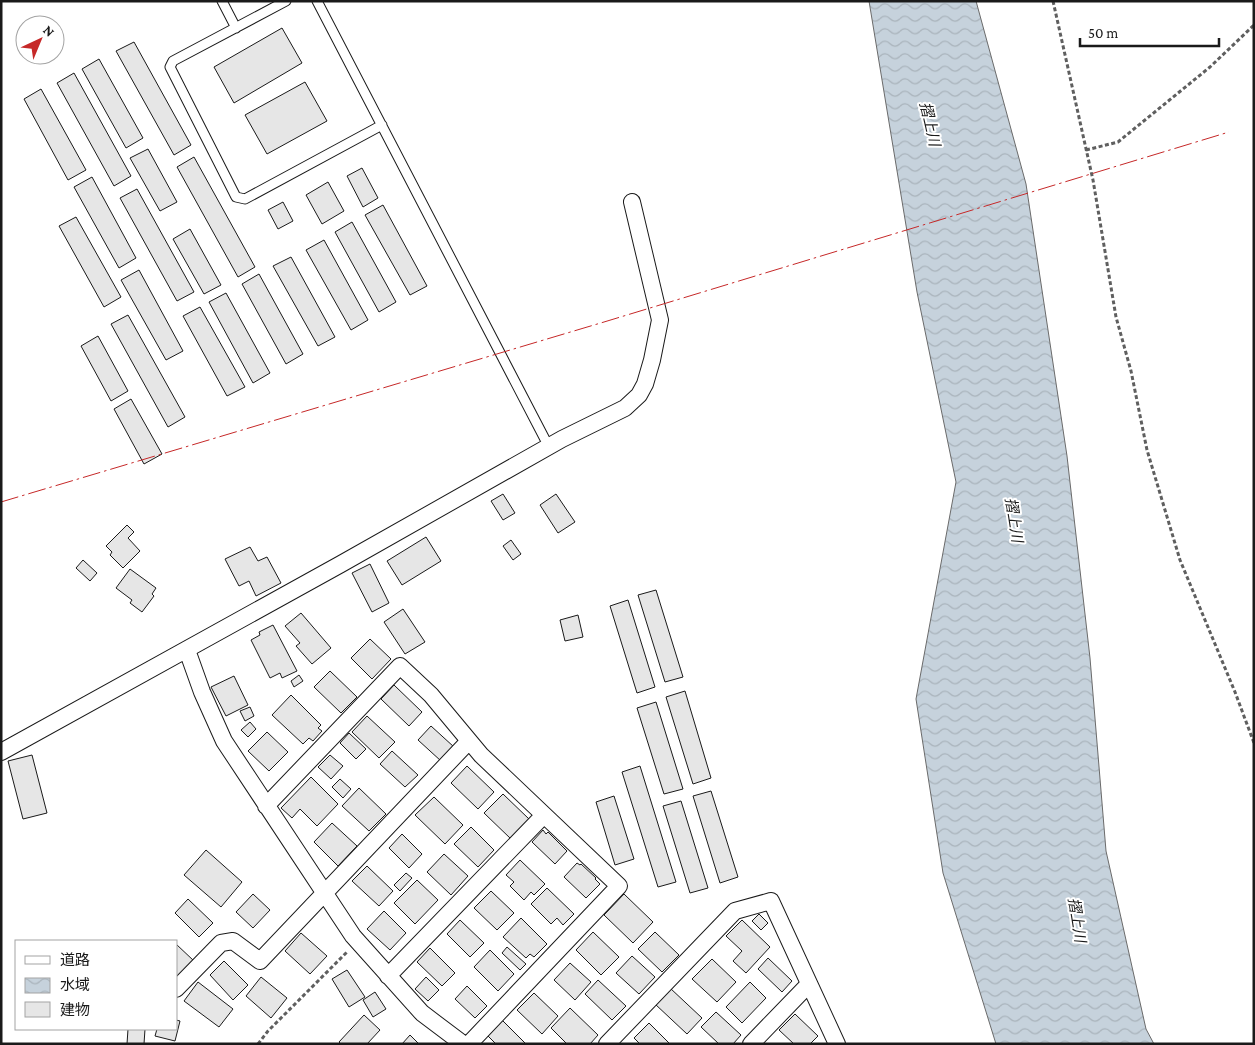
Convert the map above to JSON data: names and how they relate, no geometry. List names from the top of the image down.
{
  "water": ["摺上川"],
  "legend": ["道路", "水域", "建物"],
  "scale_bar": "50 m",
  "north": "top right"
}
